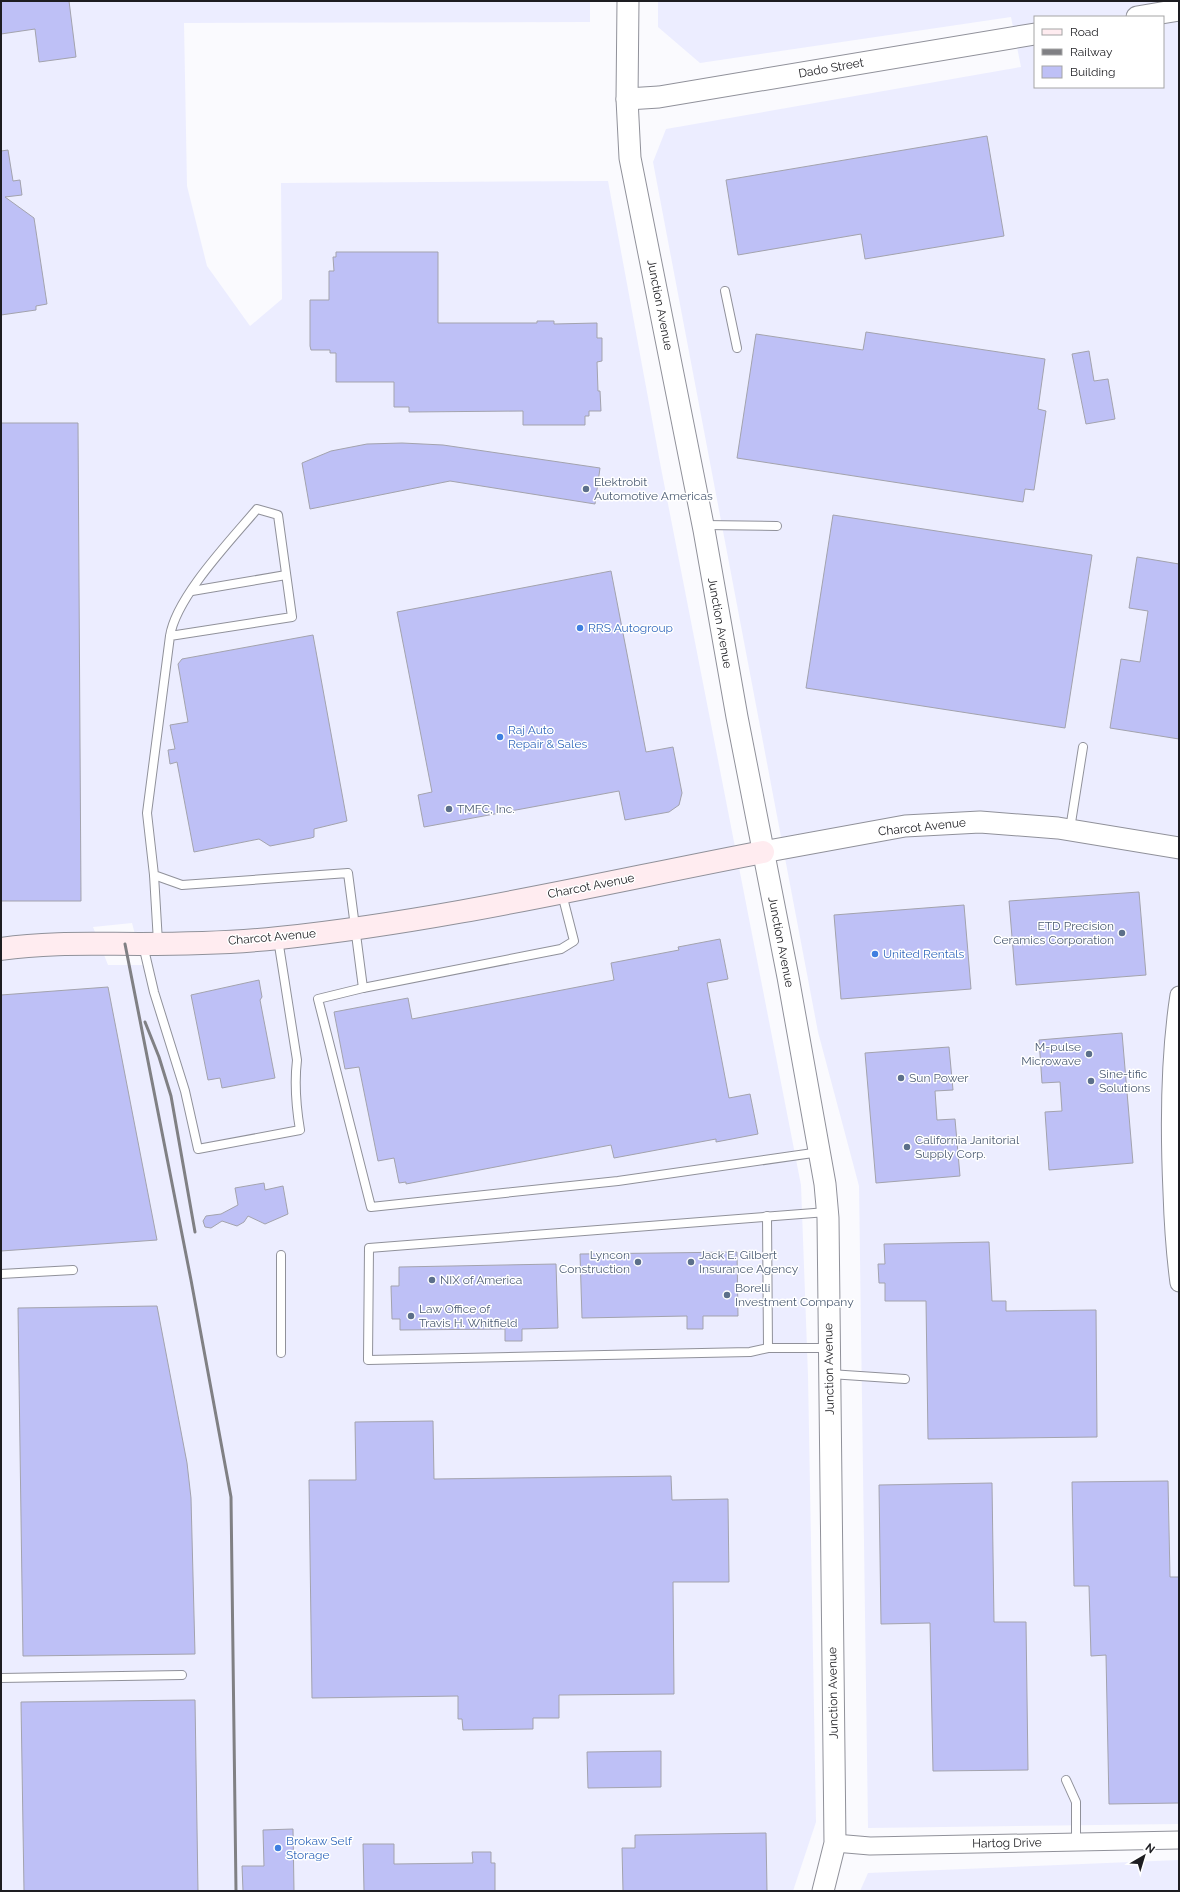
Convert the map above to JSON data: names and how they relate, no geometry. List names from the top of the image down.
{
  "streets": {
    "main road": ["Charcot Avenue"],
    "street": ["Dado Street", "Junction Avenue", "Hartog Drive"]
  },
  "crossings": [
    ["Dado Street", "Junction Avenue"],
    ["Junction Avenue", "Charcot Avenue"],
    ["Junction Avenue", "Hartog Drive"]
  ],
  "places": [
    "Elektrobit Automotive Americas",
    "RRS Autogroup",
    "Raj Auto Repair & Sales",
    "TMFC, Inc.",
    "ETD Precision Ceramics Corporation",
    "United Rentals",
    "M-pulse Microwave",
    "Sun Power",
    "Sine-tific Solutions",
    "California Janitorial Supply Corp.",
    "Lyncon Construction",
    "Jack E. Gilbert Insurance Agency",
    "NIX of America",
    "Borelli Investment Company",
    "Law Office of Travis H. Whitfield",
    "Brokaw Self Storage"
  ],
  "legend": ["Road", "Railway", "Building"],
  "north": "top right"
}
